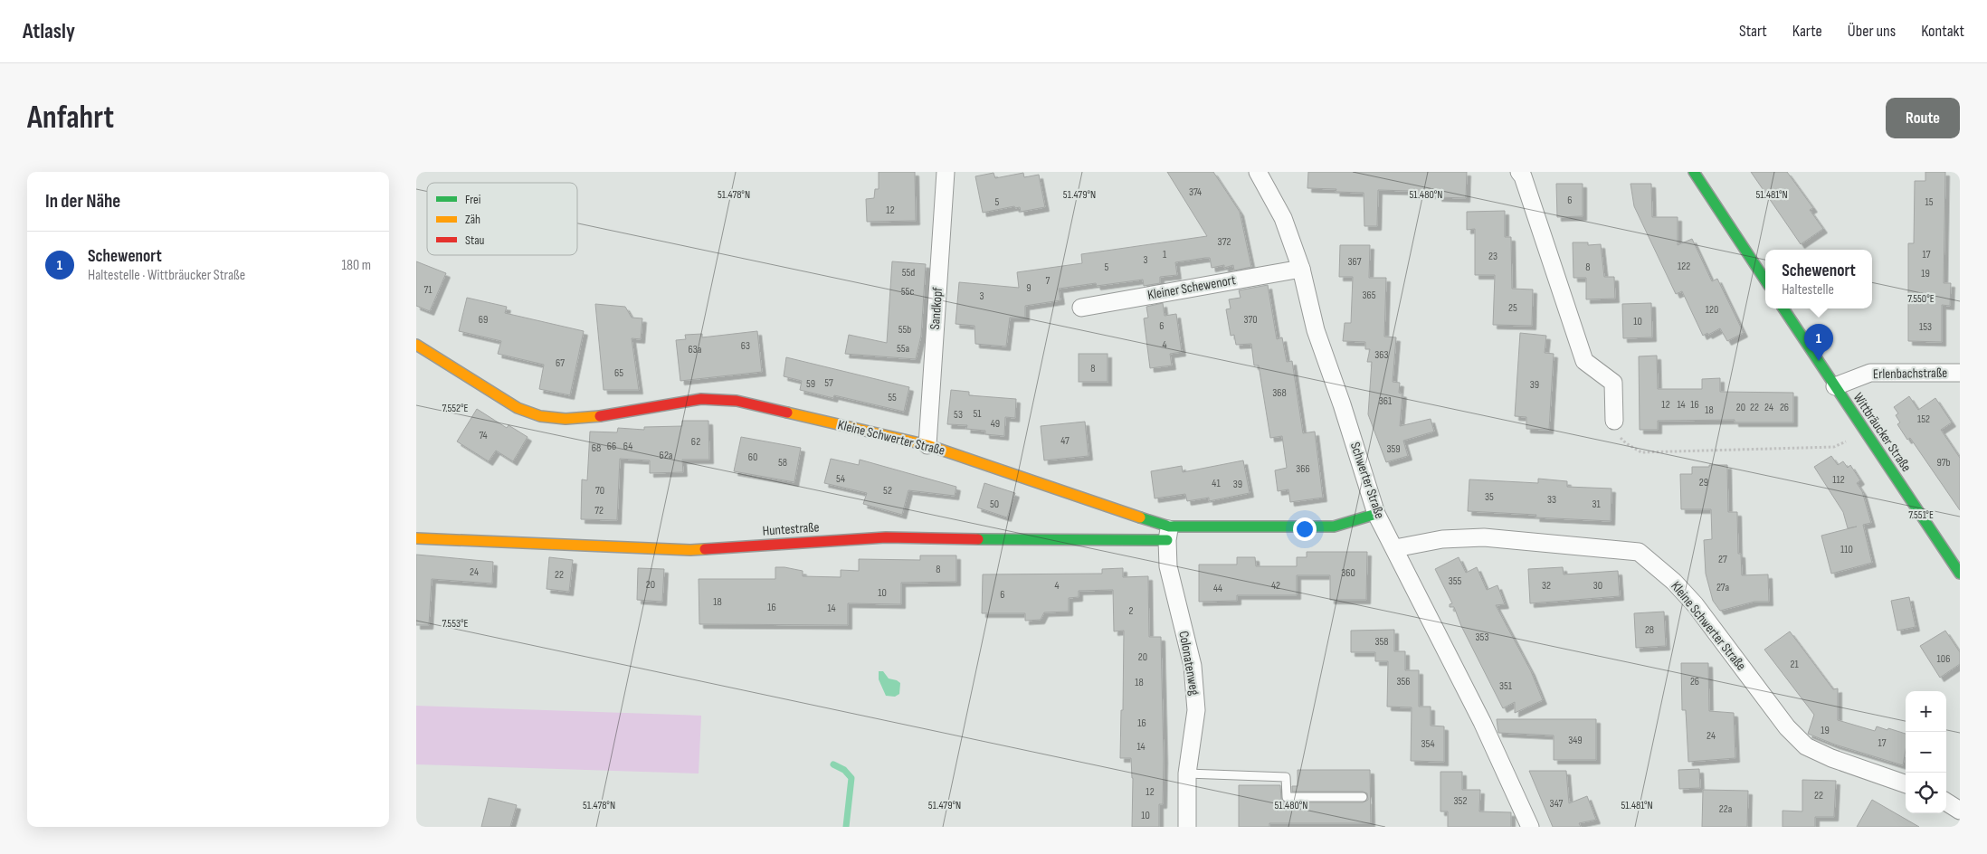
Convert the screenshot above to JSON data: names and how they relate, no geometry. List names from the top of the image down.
{
  "streets": {
    "street": [
      "Kleiner Schewenort",
      "Sandkopf",
      "Erlenbachstraße",
      "Wittbräucker Straße",
      "Kleine Schwerter Straße",
      "Schwerter Straße",
      "Huntestraße",
      "Colonatenweg"
    ]
  },
  "crossings": [
    ["Kleiner Schewenort", "Schwerter Straße"],
    ["Sandkopf", "Kleine Schwerter Straße"],
    ["Erlenbachstraße", "Wittbräucker Straße"],
    ["Kleine Schwerter Straße", "Schwerter Straße"],
    ["Kleine Schwerter Straße", "Huntestraße"],
    ["Kleine Schwerter Straße", "Colonatenweg"],
    ["Huntestraße", "Colonatenweg"]
  ],
  "house_numbers": [
    "374",
    "6",
    "5",
    "15",
    "12",
    "372",
    "1",
    "17",
    "23",
    "3",
    "367",
    "122",
    "5",
    "8",
    "55d",
    "19",
    "7",
    "9",
    "71",
    "55c",
    "365",
    "3",
    "25",
    "120",
    "69",
    "370",
    "10",
    "6",
    "153",
    "55b",
    "4",
    "63",
    "55a",
    "63a",
    "363",
    "67",
    "8",
    "65",
    "57",
    "59",
    "39",
    "368",
    "55",
    "361",
    "12",
    "14",
    "16",
    "20",
    "22",
    "24",
    "26",
    "18",
    "51",
    "53",
    "152",
    "49",
    "74",
    "47",
    "62",
    "66",
    "64",
    "68",
    "359",
    "62a",
    "60",
    "58",
    "97b",
    "366",
    "54",
    "112",
    "29",
    "41",
    "39",
    "70",
    "52",
    "35",
    "33",
    "50",
    "31",
    "72",
    "110",
    "27",
    "8",
    "24",
    "360",
    "22",
    "355",
    "20",
    "4",
    "42",
    "32",
    "30",
    "27a",
    "44",
    "10",
    "6",
    "18",
    "16",
    "14",
    "2",
    "28",
    "353",
    "358",
    "20",
    "106",
    "21",
    "356",
    "26",
    "18",
    "351",
    "16",
    "19",
    "24",
    "349",
    "17",
    "354",
    "14",
    "12",
    "22",
    "352",
    "347",
    "22a",
    "10"
  ],
  "legend": ["Frei", "Zäh", "Stau"],
  "page": {
    "header": "Atlasly",
    "nav": [
      "Start",
      "Karte",
      "Über uns",
      "Kontakt"
    ],
    "buttons": "Route",
    "title": "Anfahrt",
    "heading": "In der Nähe",
    "list": [
      {
        "mark": "1",
        "name": "Schewenort",
        "note": "Haltestelle · Wittbräucker Straße",
        "value": "180 m"
      }
    ],
    "popup": ["Schewenort", "Haltestelle"],
    "pins": "1",
    "map_buttons": ["+", "−"]
  },
  "coordinates": [
    "51.478°N",
    "51.479°N",
    "51.480°N",
    "51.481°N",
    "7.550°E",
    "7.552°E",
    "7.551°E",
    "7.553°E"
  ]
}
